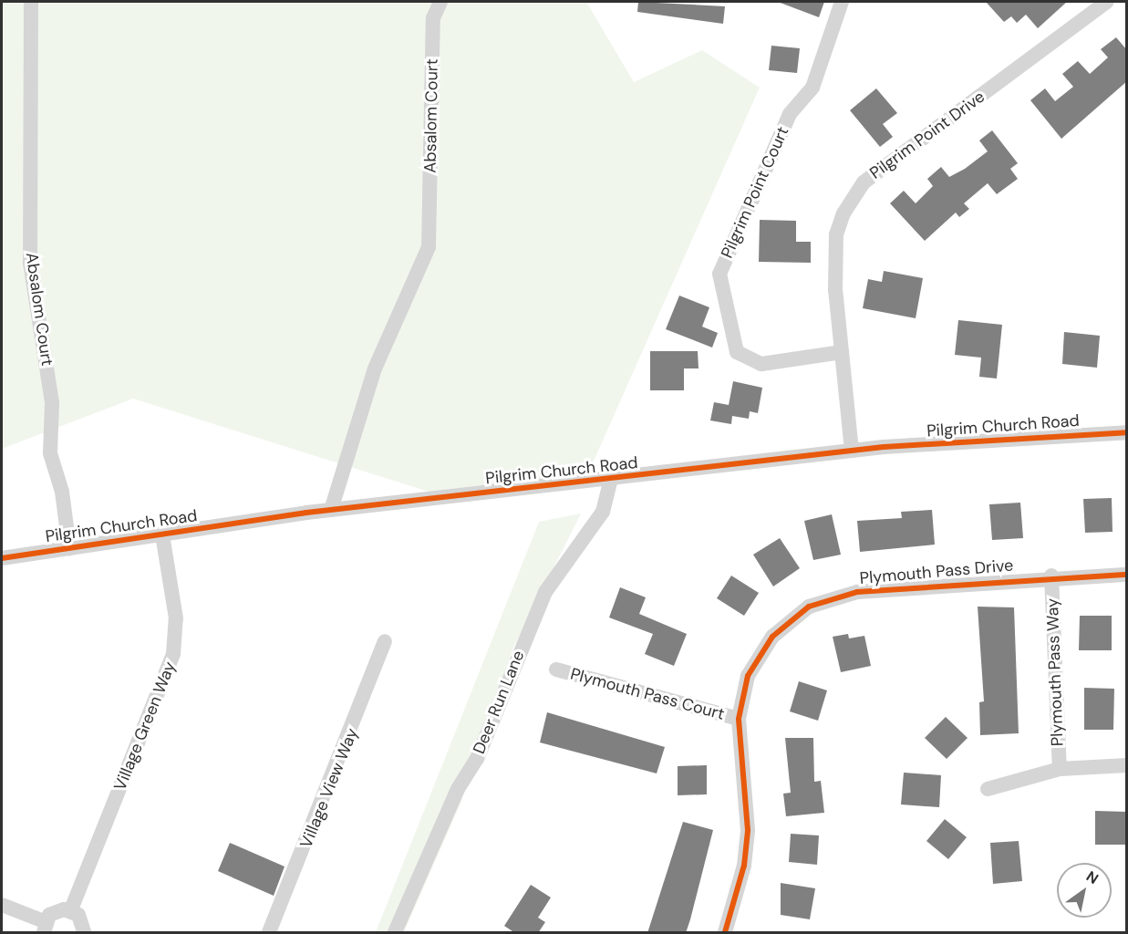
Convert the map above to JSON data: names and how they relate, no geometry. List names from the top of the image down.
{
  "streets": {
    "street": [
      "Absalom Court",
      "Pilgrim Point Drive",
      "Pilgrim Point Court",
      "Pilgrim Church Road",
      "Plymouth Pass Drive",
      "Plymouth Pass Way",
      "Plymouth Pass Court",
      "Deer Run Lane",
      "Village Green Way",
      "Village View Way"
    ]
  },
  "crossings": [
    ["Absalom Court", "Pilgrim Church Road"],
    ["Pilgrim Point Drive", "Pilgrim Point Court"],
    ["Pilgrim Point Drive", "Pilgrim Church Road"],
    ["Pilgrim Church Road", "Deer Run Lane"],
    ["Pilgrim Church Road", "Village Green Way"],
    ["Plymouth Pass Drive", "Plymouth Pass Way"],
    ["Plymouth Pass Drive", "Plymouth Pass Court"]
  ],
  "north": "top right"
}
